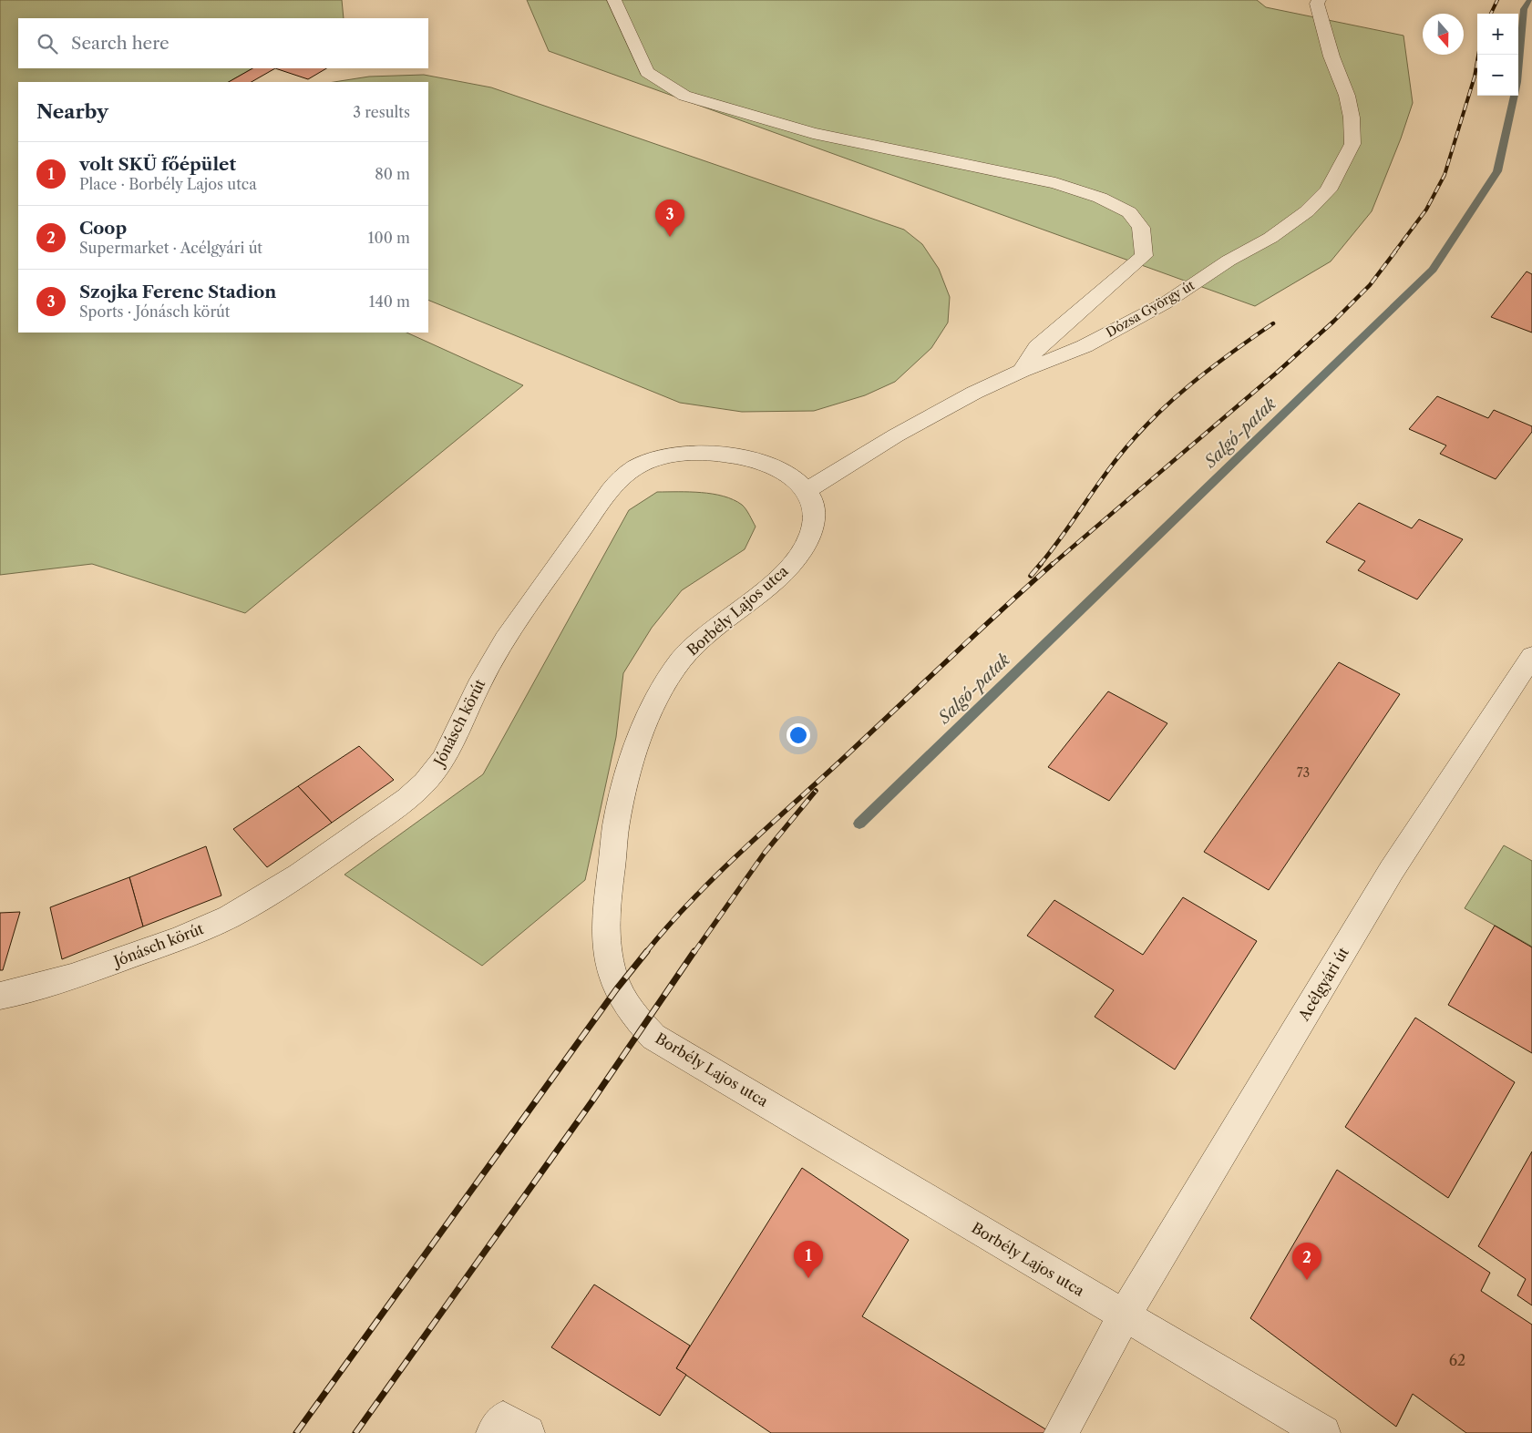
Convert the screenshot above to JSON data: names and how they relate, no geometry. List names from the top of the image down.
{
  "streets": {
    "street": [
      "Dózsa György út",
      "Borbély Lajos utca",
      "Jónásch körút",
      "Acélgyári út"
    ]
  },
  "crossings": [
    ["Dózsa György út", "Borbély Lajos utca"],
    ["Dózsa György út", "Jónásch körút"],
    ["Borbély Lajos utca", "Jónásch körút"],
    ["Borbély Lajos utca", "Acélgyári út"]
  ],
  "water": ["Salgó-patak"],
  "house_numbers": ["73", "62"],
  "north": "bottom",
  "page": {
    "map_buttons": ["+", "−"],
    "search": "Search here",
    "heading": ["Nearby", "3 results"],
    "list": [
      {
        "mark": "1",
        "name": "volt SKÜ főépület",
        "note": "Place · Borbély Lajos utca",
        "value": "80 m"
      },
      {
        "mark": "2",
        "name": "Coop",
        "note": "Supermarket · Acélgyári út",
        "value": "100 m"
      },
      {
        "mark": "3",
        "name": "Szojka Ferenc Stadion",
        "note": "Sports · Jónásch körút",
        "value": "140 m"
      }
    ],
    "pins": ["3", "1", "2"]
  }
}
